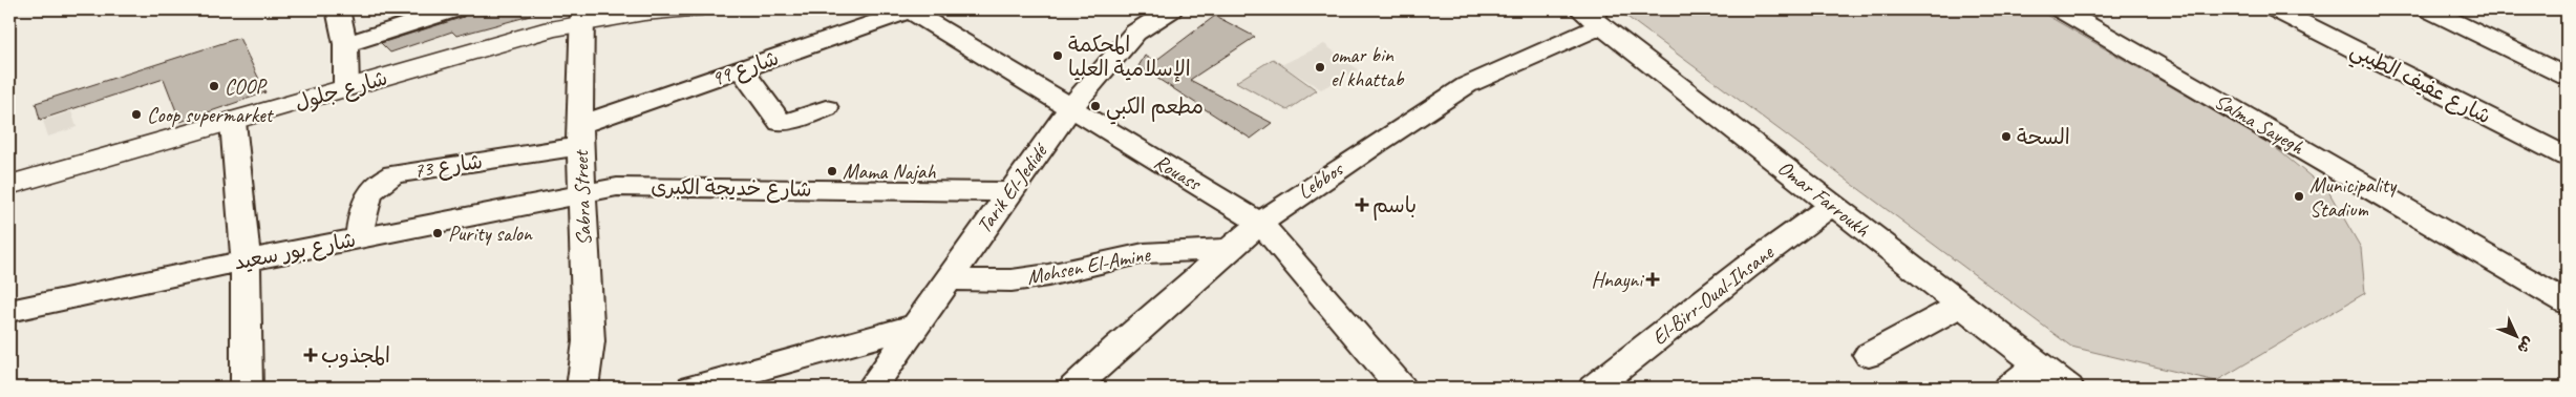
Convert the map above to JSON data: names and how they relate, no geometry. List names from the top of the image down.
{
  "streets": {
    "main road": ["شارع جلول"],
    "street": [
      "شارع 99",
      "شارع عفيف الطيبي",
      "Salma Sayegh",
      "شارع 73",
      "Rouass",
      "Lebbos",
      "شارع خديجة الكبرى",
      "Tarik El-Jedidé",
      "Sabra Street",
      "Omar Farroukh",
      "شارع بور سعيد",
      "Mohsen El-Amine",
      "El-Birr-Oual-Ihsane"
    ]
  },
  "crossings": [
    ["شارع 99", "شارع 73"],
    ["شارع 99", "Rouass"],
    ["شارع 99", "Sabra Street"],
    ["شارع جلول", "Sabra Street"],
    ["شارع 73", "Sabra Street"],
    ["شارع 73", "شارع بور سعيد"],
    ["Rouass", "Lebbos"],
    ["Rouass", "Tarik El-Jedidé"],
    ["Lebbos", "Omar Farroukh"],
    ["Lebbos", "Mohsen El-Amine"],
    ["شارع خديجة الكبرى", "Tarik El-Jedidé"],
    ["شارع خديجة الكبرى", "Sabra Street"],
    ["شارع خديجة الكبرى", "شارع بور سعيد"],
    ["Tarik El-Jedidé", "Mohsen El-Amine"],
    ["Sabra Street", "شارع بور سعيد"],
    ["Omar Farroukh", "El-Birr-Oual-Ihsane"]
  ],
  "places": {
    "other": [
      "المحكمة الإسلامية العليا",
      "omar bin el khattab",
      "COOP",
      "مطعم الكبي",
      "Coop supermarket",
      "السحة",
      "Mama Najah",
      "Municipality Stadium",
      "Purity salon"
    ],
    "health": ["باسم", "Hnayni", "المجذوب"]
  },
  "north": "bottom right"
}
